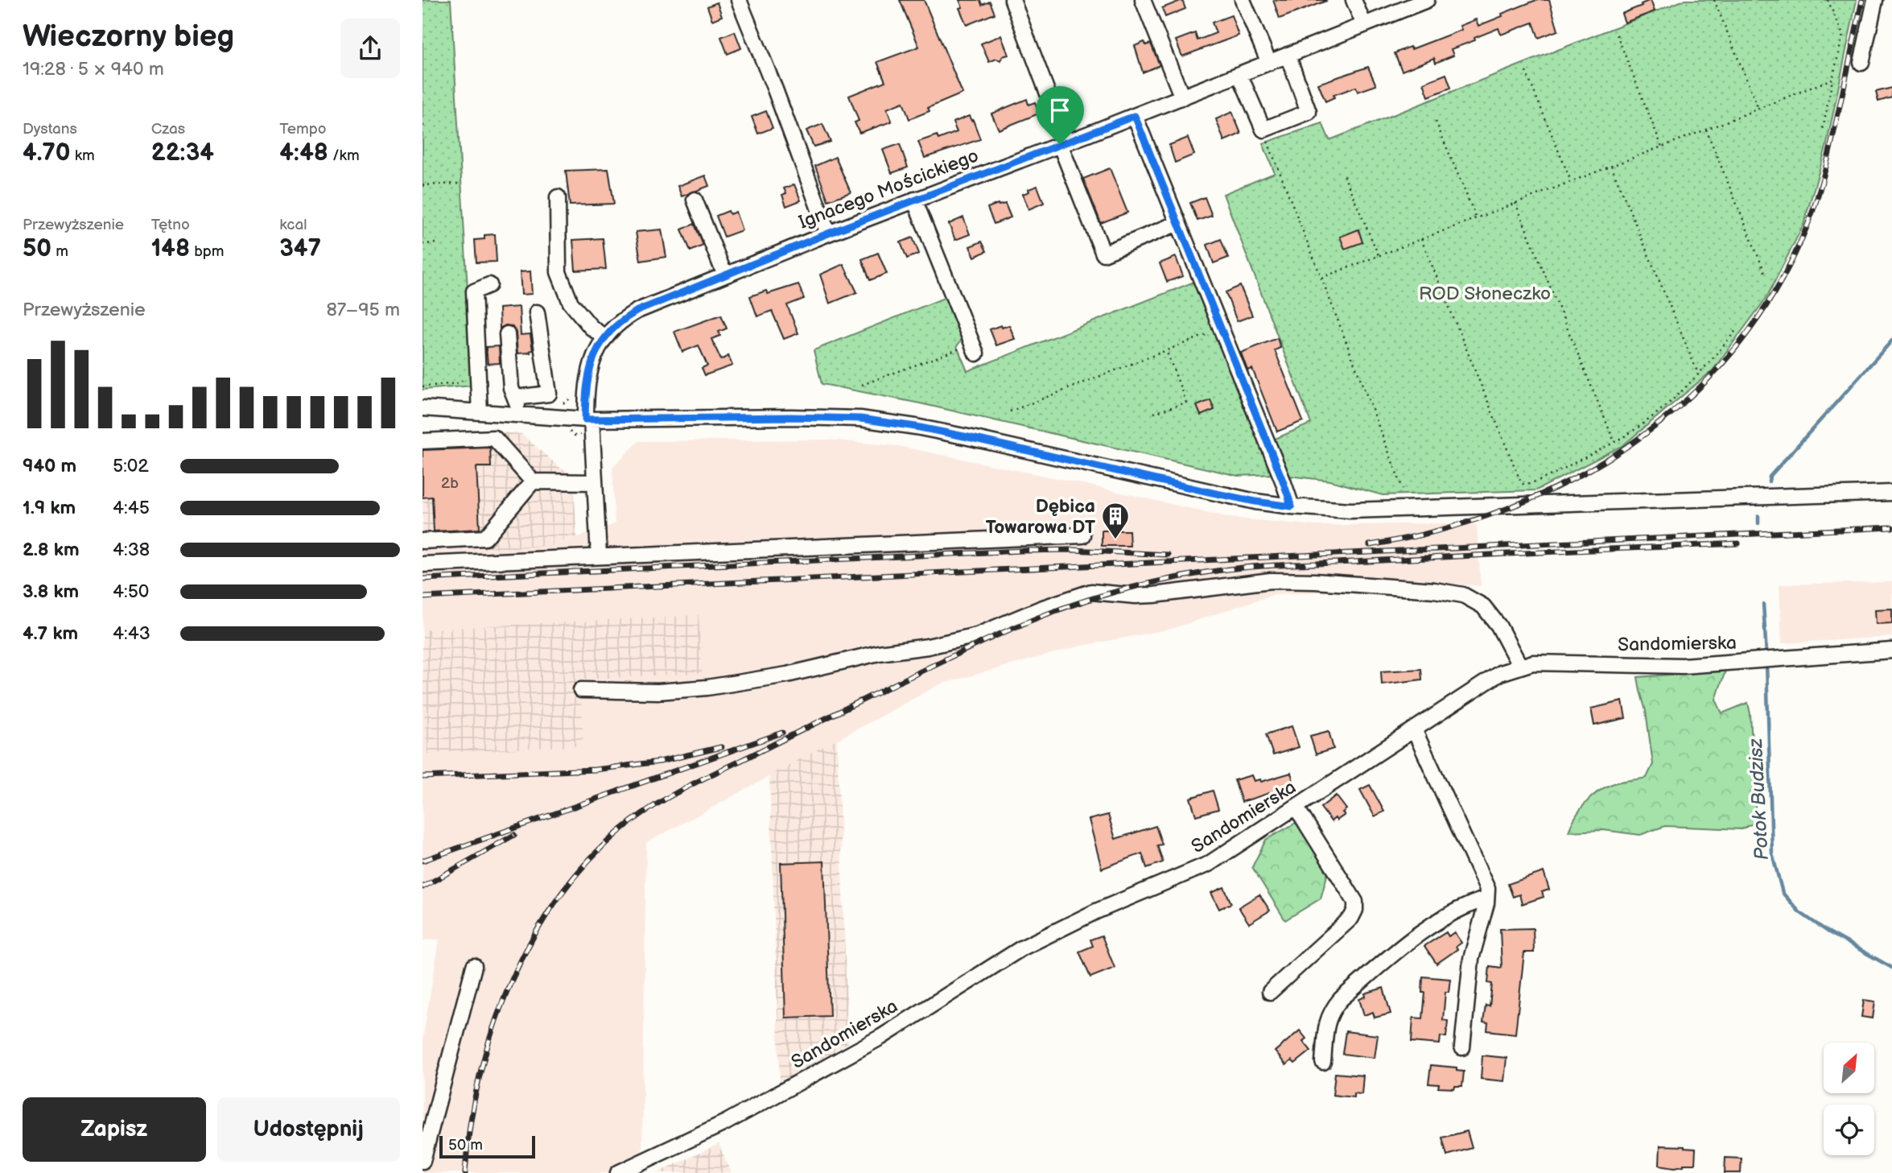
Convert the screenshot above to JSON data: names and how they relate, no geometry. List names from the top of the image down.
{
  "streets": {
    "street": ["Ignacego Mościckiego", "Sandomierska"]
  },
  "water": ["Potok Budzisz"],
  "parks": ["ROD Słoneczko"],
  "places": {
    "building": ["Dębica Towarowa DT"]
  },
  "house_numbers": ["2b"],
  "scale_bar": "50 m",
  "north": "top right",
  "page": {
    "heading": ["Wieczorny bieg", "19:28 · 5 × 940 m"],
    "stats": [
      ["Dystans", "4.70 km"],
      ["Czas", "22:34"],
      ["Tempo", "4:48 /km"],
      ["Przewyższenie", "50 m"],
      ["Tętno", "148 bpm"],
      ["kcal", "347"]
    ],
    "chart": ["Przewyższenie", "87–95 m"],
    "list": [
      {
        "name": "940 m",
        "note": "5:02"
      },
      {
        "name": "1.9 km",
        "note": "4:45"
      },
      {
        "name": "2.8 km",
        "note": "4:38"
      },
      {
        "name": "3.8 km",
        "note": "4:50"
      },
      {
        "name": "4.7 km",
        "note": "4:43"
      }
    ],
    "buttons": ["Zapisz", "Udostępnij"],
    "scale": "50 m"
  }
}
